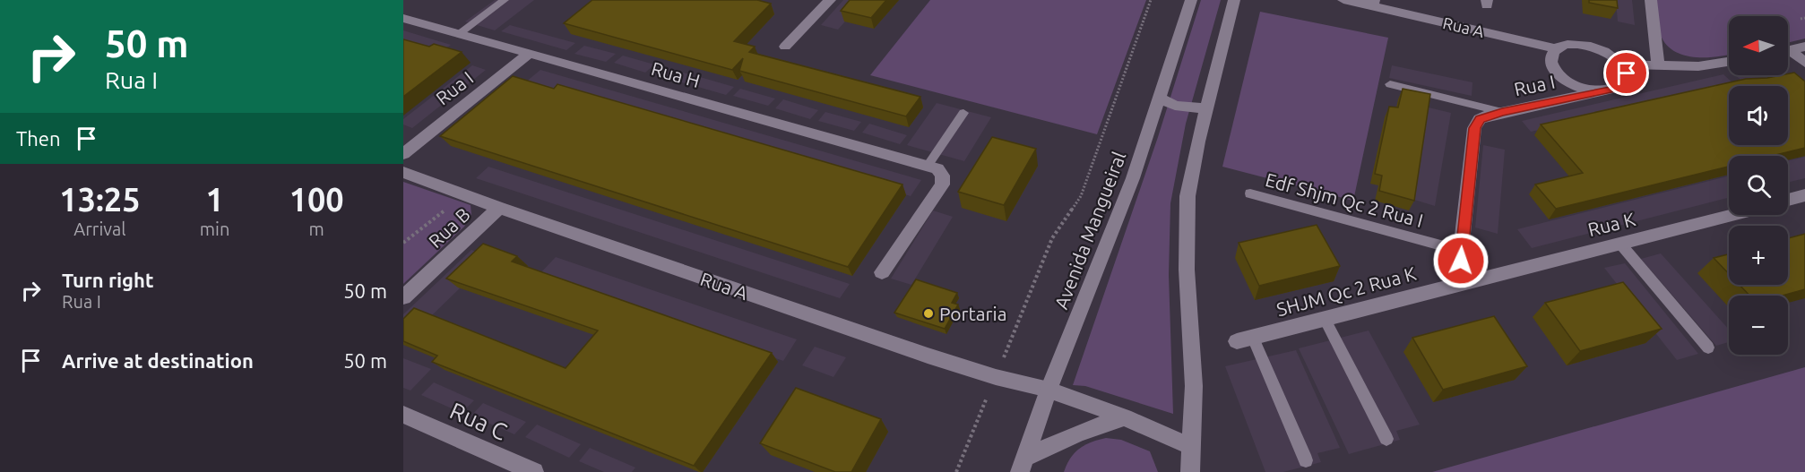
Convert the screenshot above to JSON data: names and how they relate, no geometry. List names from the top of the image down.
{
  "streets": {
    "street": [
      "Rua A",
      "Rua H",
      "Rua I",
      "Rua K",
      "Rua B",
      "Avenida Mangueiral",
      "SHJM Qc 2 Rua K",
      "Rua C"
    ],
    "lane": ["Edf Shjm Qc 2 Rua I"]
  },
  "crossings": [
    ["Rua A", "Rua B"],
    ["Rua A", "Avenida Mangueiral"],
    ["Rua H", "Rua I"],
    ["Rua I", "Edf Shjm Qc 2 Rua I"],
    ["Rua I", "Rua K"],
    ["Rua I", "SHJM Qc 2 Rua K"],
    ["Rua K", "SHJM Qc 2 Rua K"]
  ],
  "places": ["Portaria"],
  "north": "left",
  "page": {
    "turn": ["50 m", "Rua I"],
    "map_buttons": ["+", "−"],
    "then": "Then",
    "eta": [
      "13:25",
      "Arrival",
      "1",
      "min",
      "100",
      "m"
    ],
    "list": [
      {
        "name": "Turn right",
        "note": "Rua I",
        "value": "50 m"
      },
      {
        "name": "Arrive at destination",
        "value": "50 m"
      }
    ]
  }
}
